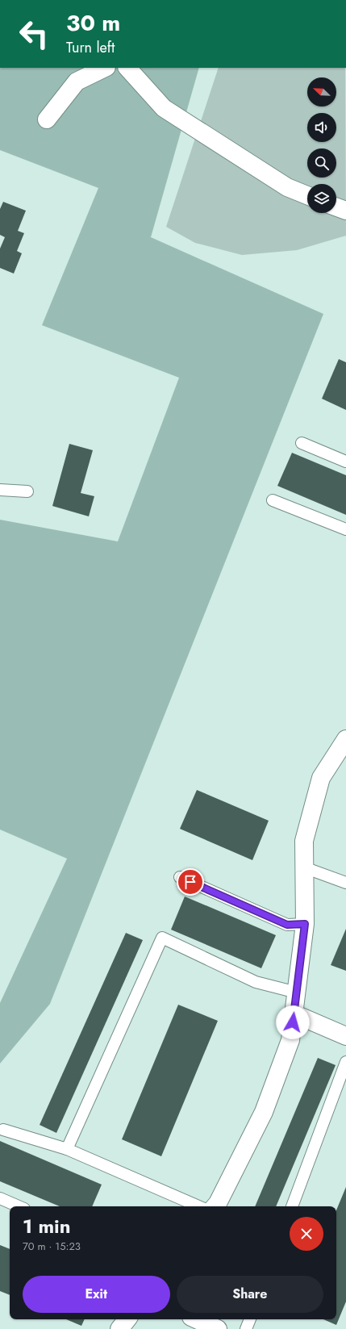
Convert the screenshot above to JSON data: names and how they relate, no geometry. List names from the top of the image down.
{
  "north": "top left",
  "page": {
    "turn": ["30 m", "Turn left"],
    "heading": ["1 min", "70 m · 15:23"],
    "buttons": ["Exit", "Share"]
  }
}
